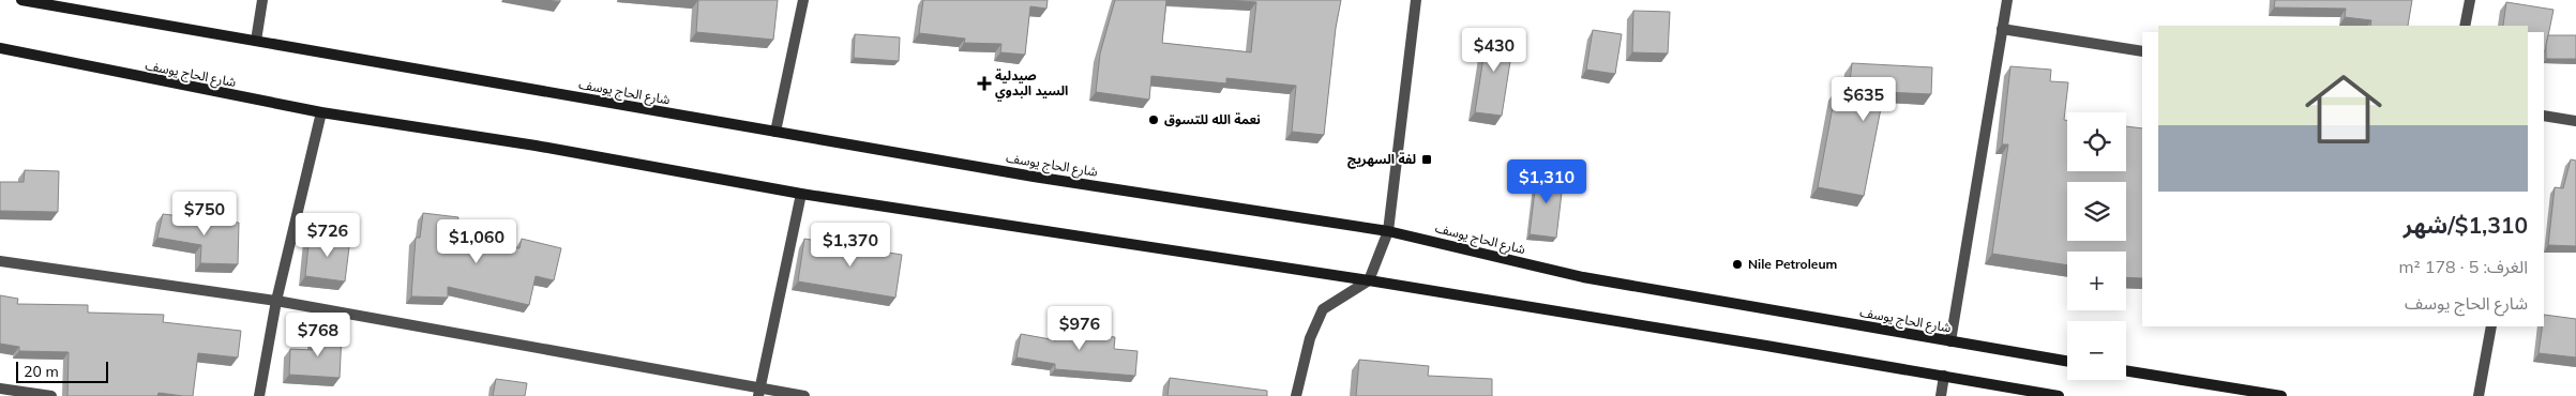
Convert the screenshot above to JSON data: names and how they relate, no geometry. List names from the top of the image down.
{
  "streets": {
    "main road": ["شارع الحاج يوسف"]
  },
  "places": {
    "health": ["صيدلية السيد البدوي"],
    "other": ["نعمة الله للتسوق", "Nile Petroleum"],
    "transit": ["لفة السهريج"]
  },
  "scale_bar": "20 m",
  "page": {
    "price": [
      "$430",
      "$635",
      "$1,310",
      "$750",
      "$726",
      "$1,060",
      "$1,370",
      "$976",
      "$768"
    ],
    "list": [
      {
        "name": "$1,310/شهر",
        "note": "الغرف: 5 · 178 m² · شارع الحاج يوسف"
      }
    ],
    "map_buttons": ["+", "−"],
    "scale": "20 m"
  }
}
